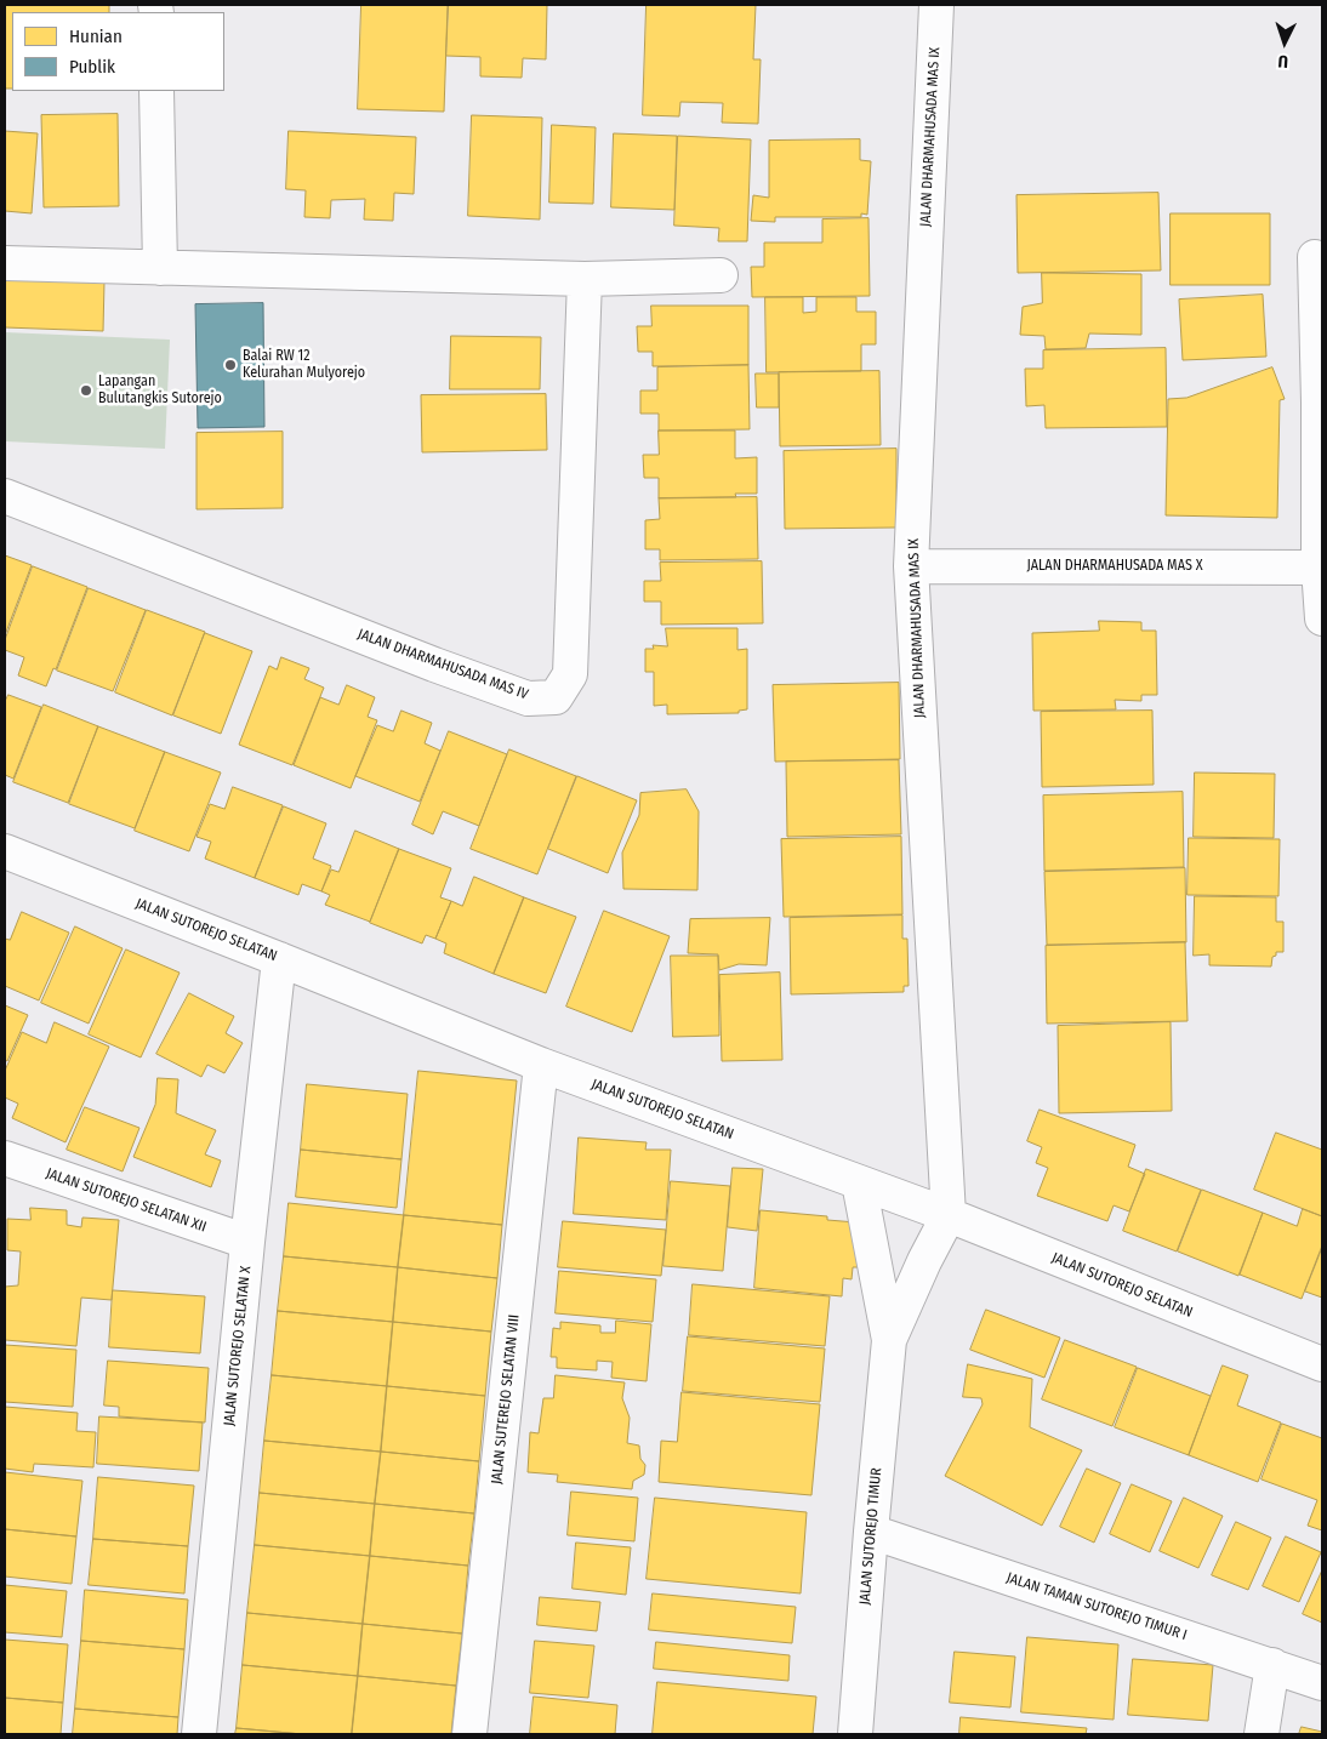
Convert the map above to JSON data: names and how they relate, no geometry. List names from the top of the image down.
{
  "streets": {
    "street": [
      "JALAN DHARMAHUSADA MAS IX",
      "JALAN DHARMAHUSADA MAS X",
      "JALAN DHARMAHUSADA MAS IV",
      "JALAN SUTOREJO SELATAN",
      "JALAN SUTOREJO SELATAN XII",
      "JALAN SUTOREJO SELATAN X",
      "JALAN SUTEREJO SELATAN VIII",
      "JALAN SUTOREJO TIMUR",
      "JALAN TAMAN SUTOREJO TIMUR I"
    ]
  },
  "crossings": [
    ["JALAN DHARMAHUSADA MAS IX", "JALAN DHARMAHUSADA MAS X"],
    ["JALAN DHARMAHUSADA MAS IX", "JALAN SUTOREJO SELATAN"],
    ["JALAN DHARMAHUSADA MAS IX", "JALAN SUTOREJO TIMUR"],
    ["JALAN SUTOREJO SELATAN", "JALAN SUTOREJO SELATAN X"],
    ["JALAN SUTOREJO SELATAN", "JALAN SUTEREJO SELATAN VIII"],
    ["JALAN SUTOREJO SELATAN", "JALAN SUTOREJO TIMUR"],
    ["JALAN SUTOREJO SELATAN XII", "JALAN SUTOREJO SELATAN X"],
    ["JALAN SUTOREJO TIMUR", "JALAN TAMAN SUTOREJO TIMUR I"]
  ],
  "places": ["Balai RW 12 Kelurahan Mulyorejo", "Lapangan Bulutangkis Sutorejo"],
  "legend": ["Hunian", "Publik"],
  "north": "bottom"
}
